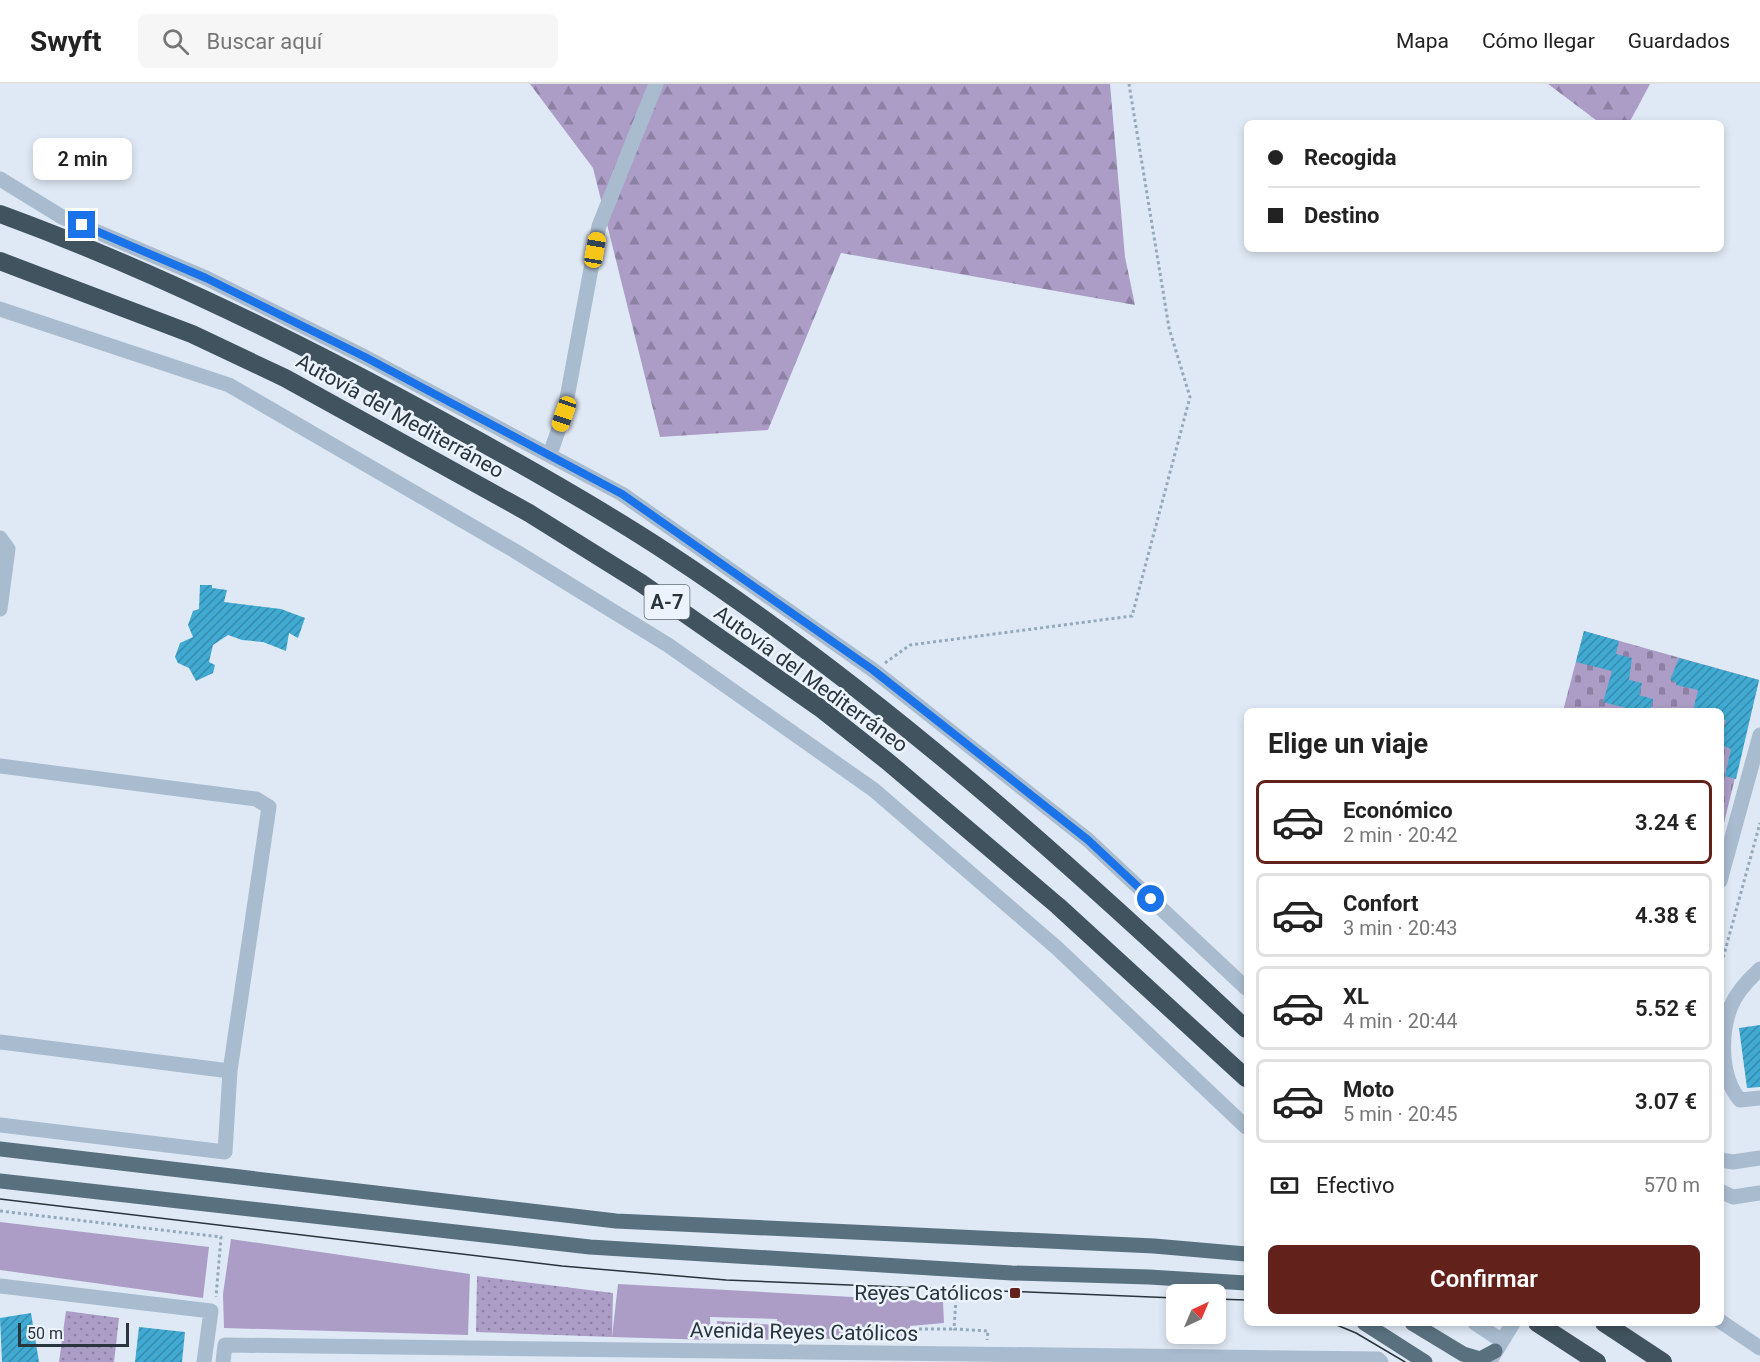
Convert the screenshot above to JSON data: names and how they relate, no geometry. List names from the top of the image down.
{
  "streets": {
    "highway": ["Autovía del Mediterráneo", "A-7"],
    "street": ["Avenida Reyes Católicos"]
  },
  "places": {
    "transit": ["Reyes Católicos"]
  },
  "scale_bar": "50 m",
  "north": "top right",
  "page": {
    "header": "Swyft",
    "search": "Buscar aquí",
    "nav": ["Mapa", "Cómo llegar", "Guardados"],
    "banner": ["Recogida", "Destino"],
    "bubble": "2 min",
    "heading": "Elige un viaje",
    "list": [
      {
        "name": "Económico",
        "note": "2 min · 20:42",
        "value": "3.24 €"
      },
      {
        "name": "Confort",
        "note": "3 min · 20:43",
        "value": "4.38 €"
      },
      {
        "name": "XL",
        "note": "4 min · 20:44",
        "value": "5.52 €"
      },
      {
        "name": "Moto",
        "note": "5 min · 20:45",
        "value": "3.07 €"
      }
    ],
    "pay": ["Efectivo", "570 m"],
    "buttons": "Confirmar",
    "scale": "50 m"
  }
}
